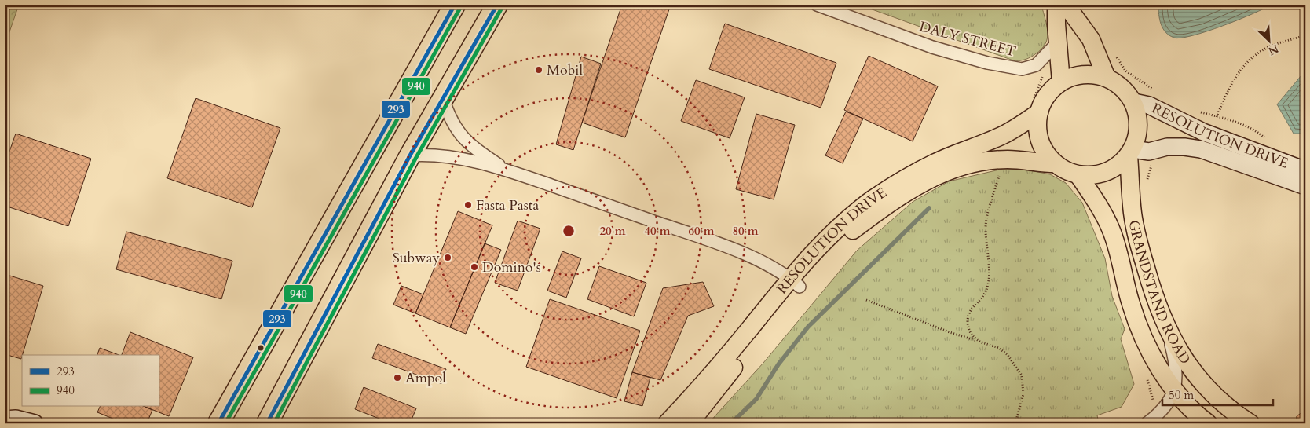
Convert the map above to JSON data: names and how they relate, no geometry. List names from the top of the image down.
{
  "streets": {
    "main road": ["RESOLUTION DRIVE", "GRANDSTAND ROAD"],
    "street": ["DALY STREET"]
  },
  "crossings": [
    ["RESOLUTION DRIVE", "GRANDSTAND ROAD"]
  ],
  "places": [
    "Mobil",
    "Fasta Pasta",
    "Subway",
    "Domino's",
    "Ampol"
  ],
  "lines": ["transit line 293", "transit line 940"],
  "legend": ["293", "940"],
  "scale_bar": "50 m",
  "north": "bottom right",
  "rings": [
    "20 m",
    "40 m",
    "60 m",
    "80 m"
  ]
}
